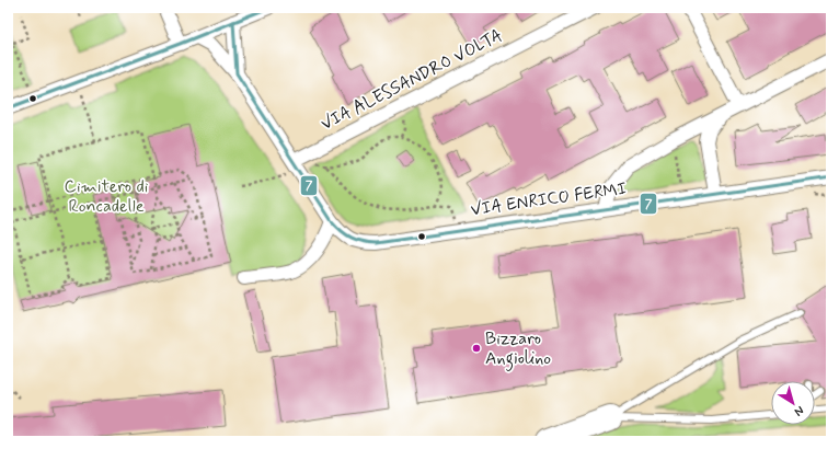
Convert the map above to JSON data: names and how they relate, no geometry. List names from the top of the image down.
{
  "streets": {
    "street": ["VIA ALESSANDRO VOLTA", "VIA ENRICO FERMI"]
  },
  "crossings": [
    ["VIA ALESSANDRO VOLTA", "VIA ENRICO FERMI"]
  ],
  "parks": ["Cimitero di Roncadelle"],
  "places": ["Bizzaro Angiolino"],
  "lines": ["transit line 7"],
  "north": "bottom right"
}
